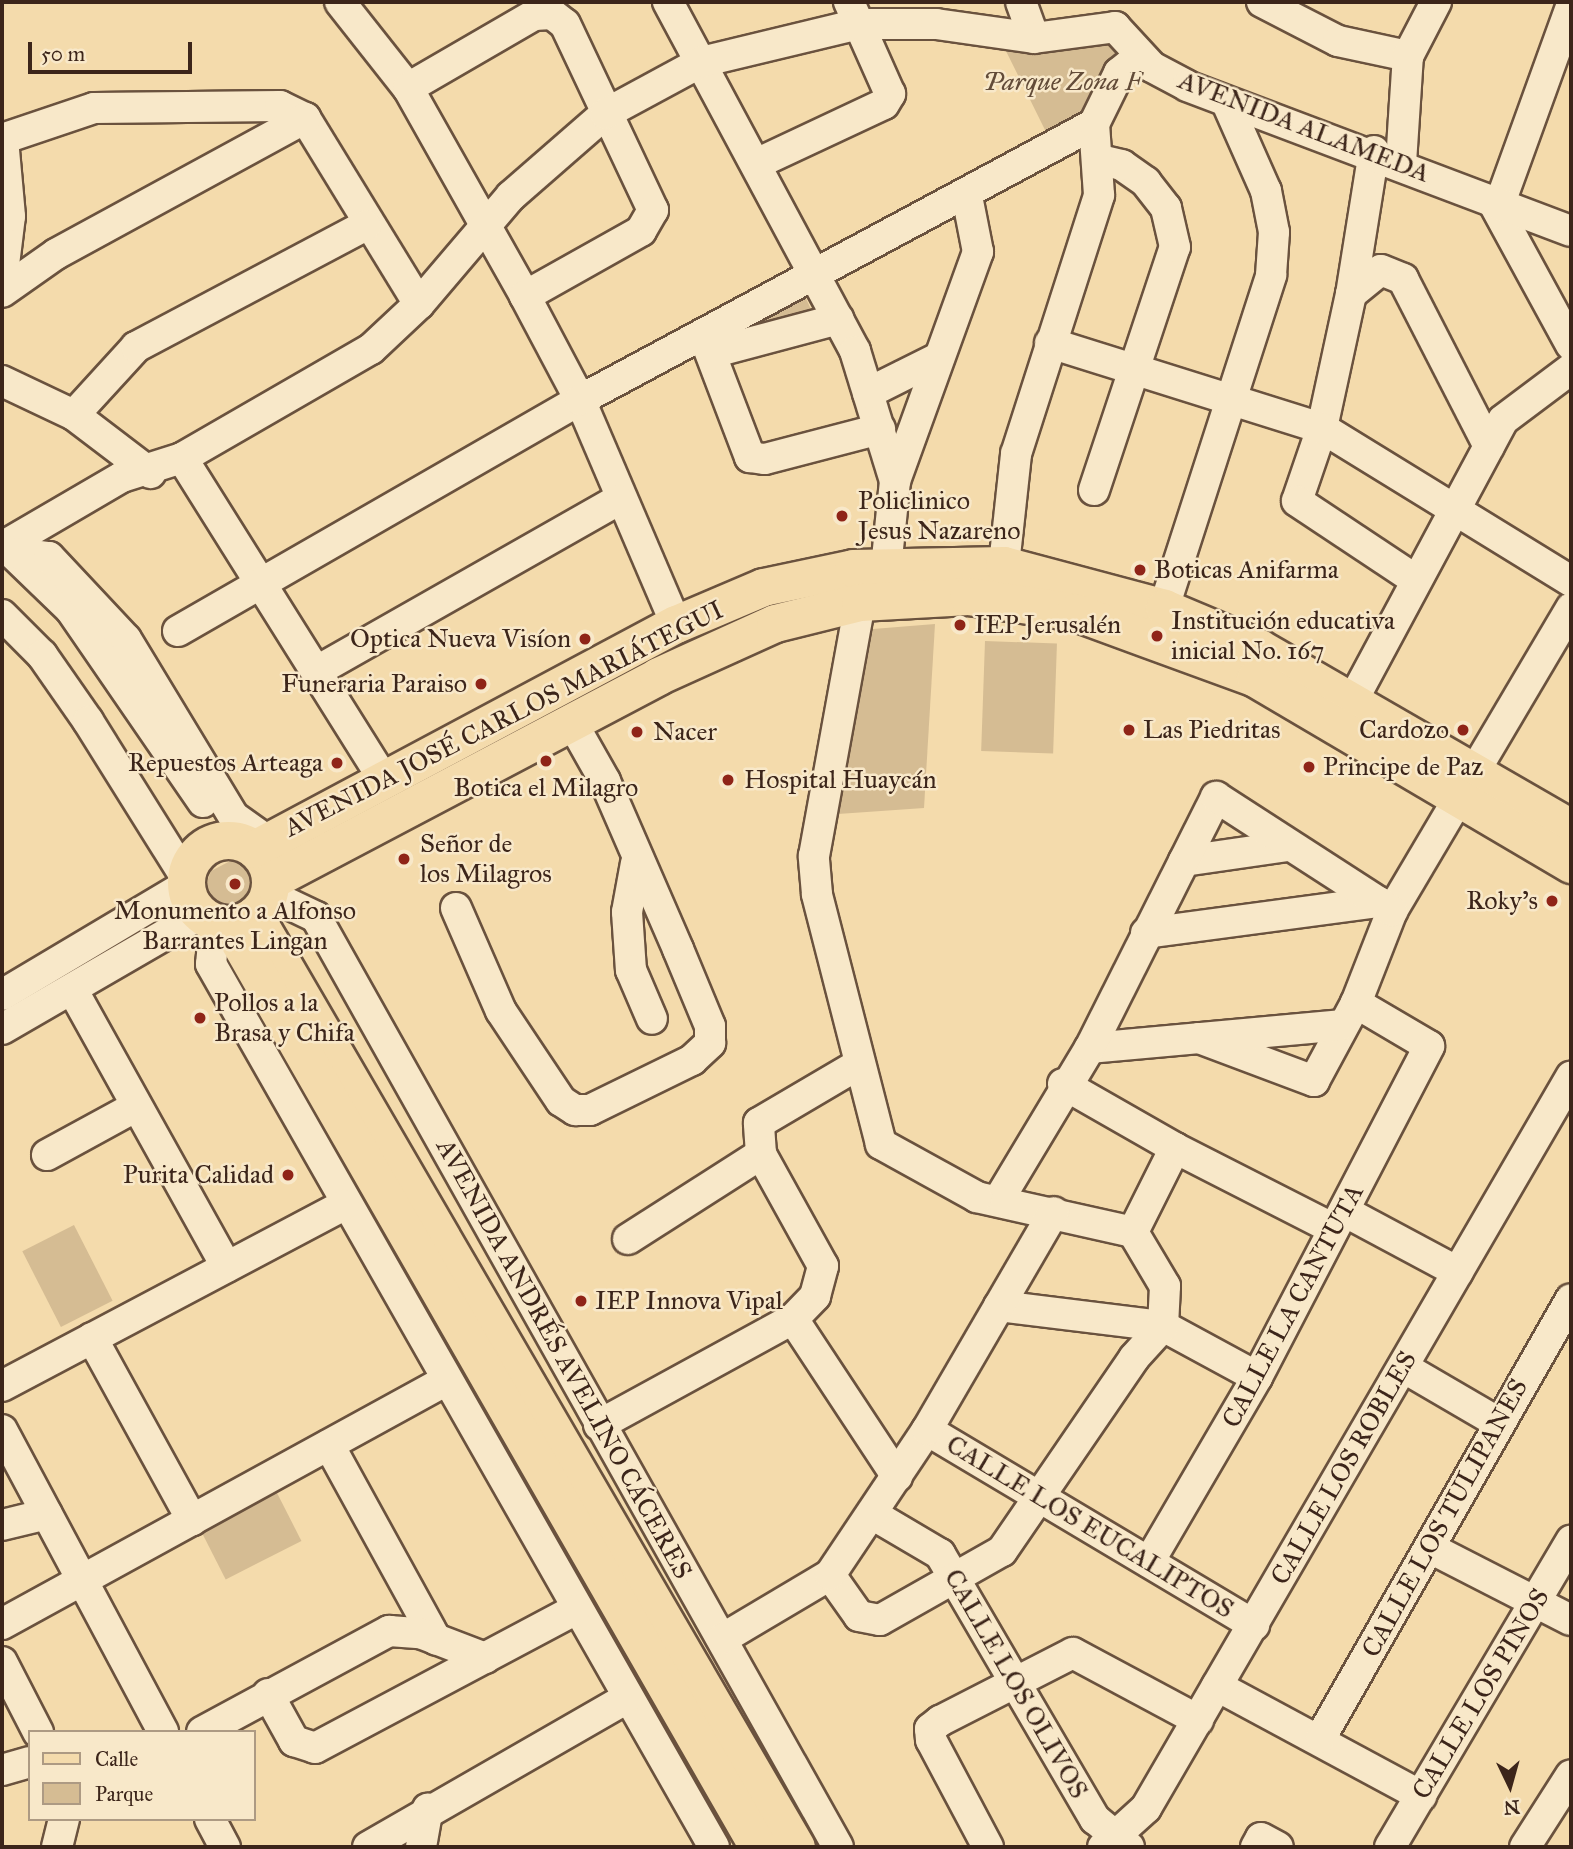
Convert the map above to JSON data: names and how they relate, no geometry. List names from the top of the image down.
{
  "streets": {
    "main road": ["AVENIDA JOSÉ CARLOS MARIÁTEGUI", "AVENIDA ANDRÉS AVELINO CÁCERES"],
    "street": [
      "AVENIDA ALAMEDA",
      "CALLE LA CANTUTA",
      "CALLE LOS ROBLES",
      "CALLE LOS TULIPANES",
      "CALLE LOS EUCALIPTOS",
      "CALLE LOS OLIVOS",
      "CALLE LOS PINOS"
    ]
  },
  "crossings": [
    ["AVENIDA ALAMEDA", "AVENIDA ANDRÉS AVELINO CÁCERES"],
    ["AVENIDA JOSÉ CARLOS MARIÁTEGUI", "AVENIDA ANDRÉS AVELINO CÁCERES"],
    ["CALLE LA CANTUTA", "CALLE LOS EUCALIPTOS"],
    ["CALLE LOS ROBLES", "CALLE LOS EUCALIPTOS"],
    ["CALLE LOS ROBLES", "CALLE LOS OLIVOS"]
  ],
  "parks": ["Parque Zona F"],
  "places": [
    "Policlinico Jesus Nazareno",
    "Boticas Anifarma",
    "IEP Jerusalén",
    "Institución educativa inicial No. 167",
    "Optica Nueva Visíon",
    "Funeraria Paraiso",
    "Las Piedritas",
    "Cardozo",
    "Nacer",
    "Botica el Milagro",
    "Repuestos Arteaga",
    "Principe de Paz",
    "Hospital Huaycán",
    "Señor de los Milagros",
    "Monumento a Alfonso Barrantes Lingan",
    "Roky's",
    "Pollos a la Brasa y Chifa",
    "Purita Calidad",
    "IEP Innova Vipal"
  ],
  "legend": ["Calle", "Parque"],
  "scale_bar": "50 m",
  "north": "bottom"
}
